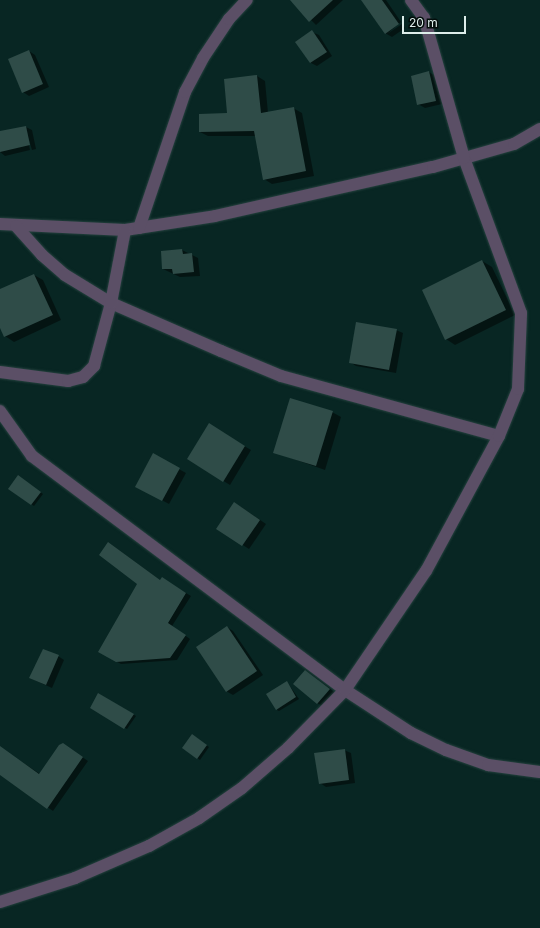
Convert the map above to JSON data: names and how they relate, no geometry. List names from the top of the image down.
{
  "scale_bar": "20 m"
}
